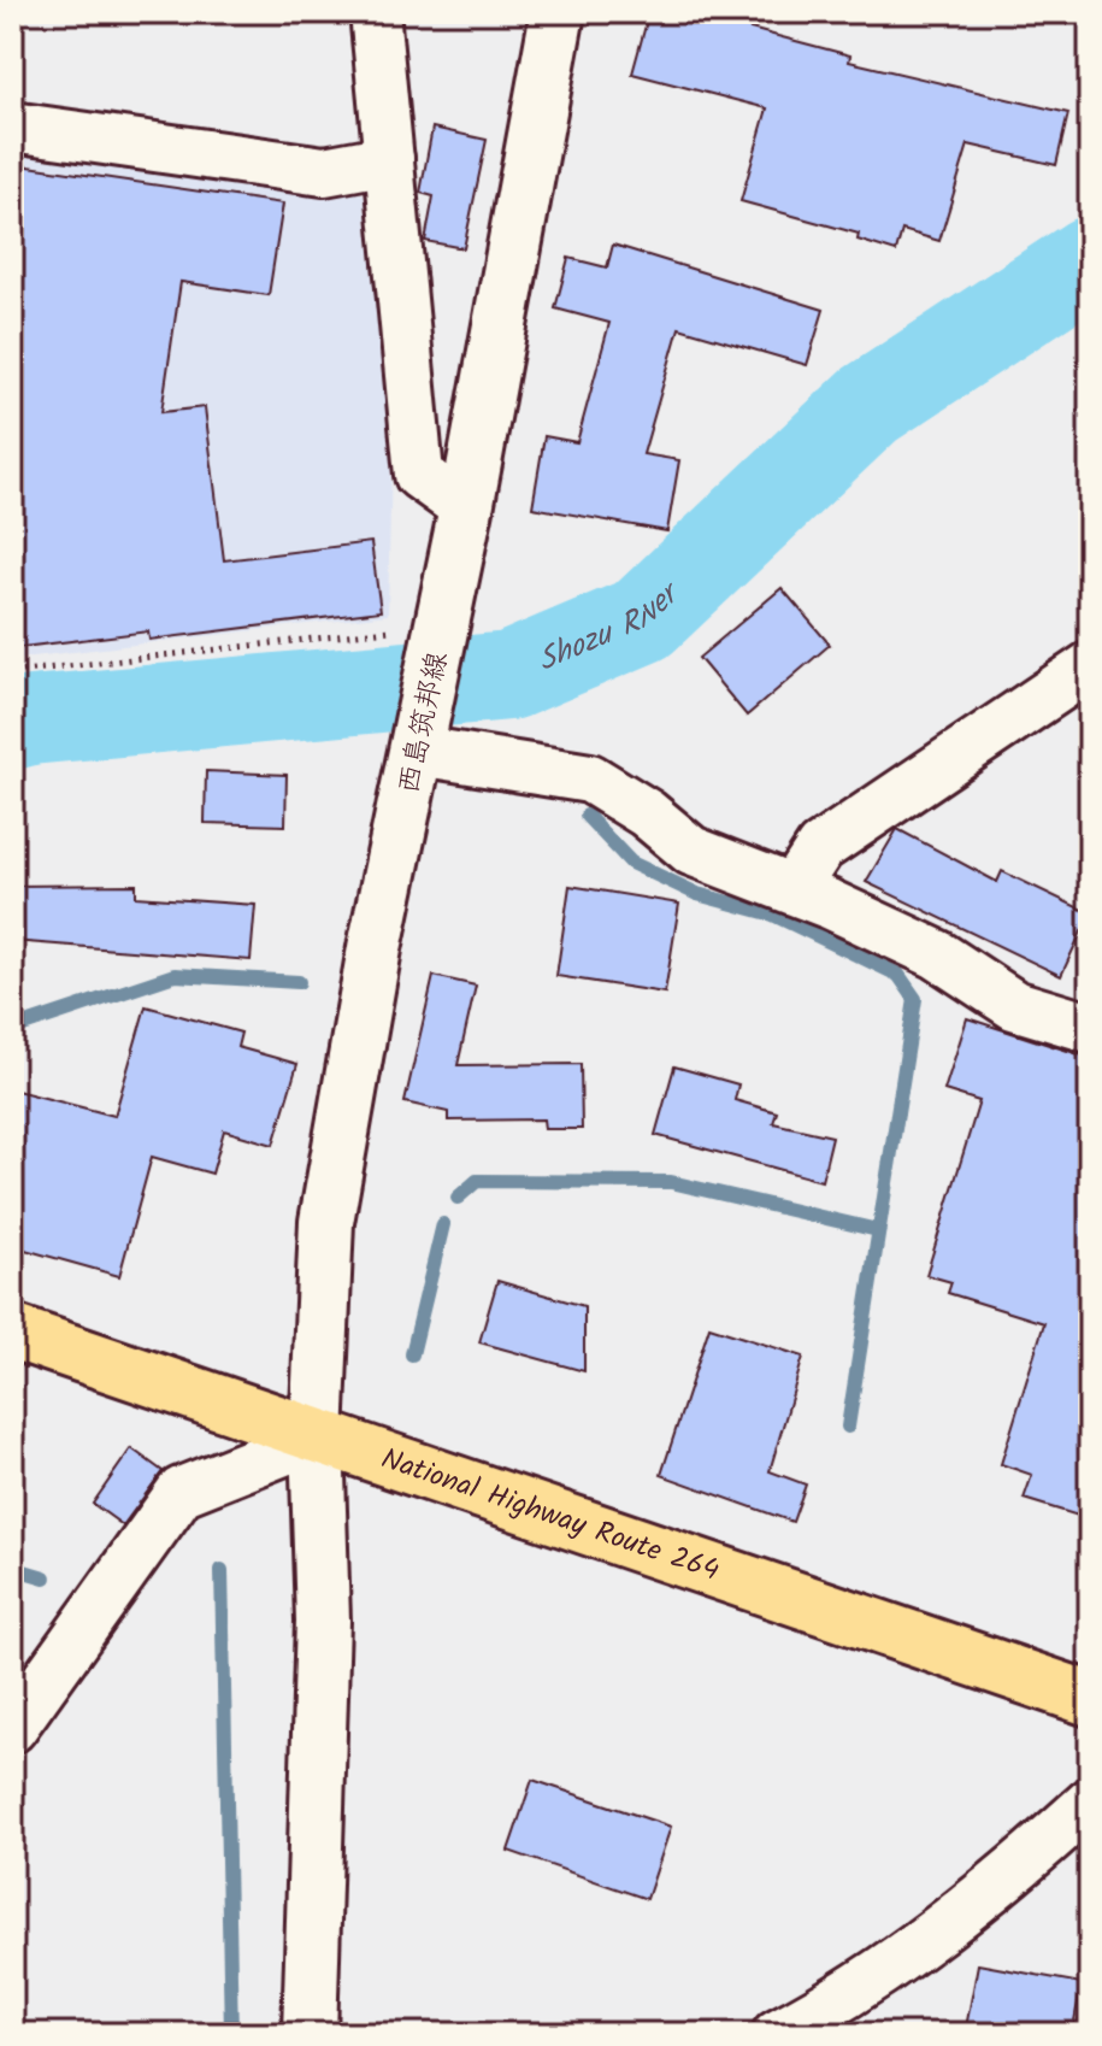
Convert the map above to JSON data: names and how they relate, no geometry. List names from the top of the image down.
{
  "streets": {
    "highway": ["National Highway Route 264"],
    "main road": ["西島筑邦線"]
  },
  "crossings": [
    ["西島筑邦線", "National Highway Route 264"]
  ],
  "water": ["Shozu River"]
}
